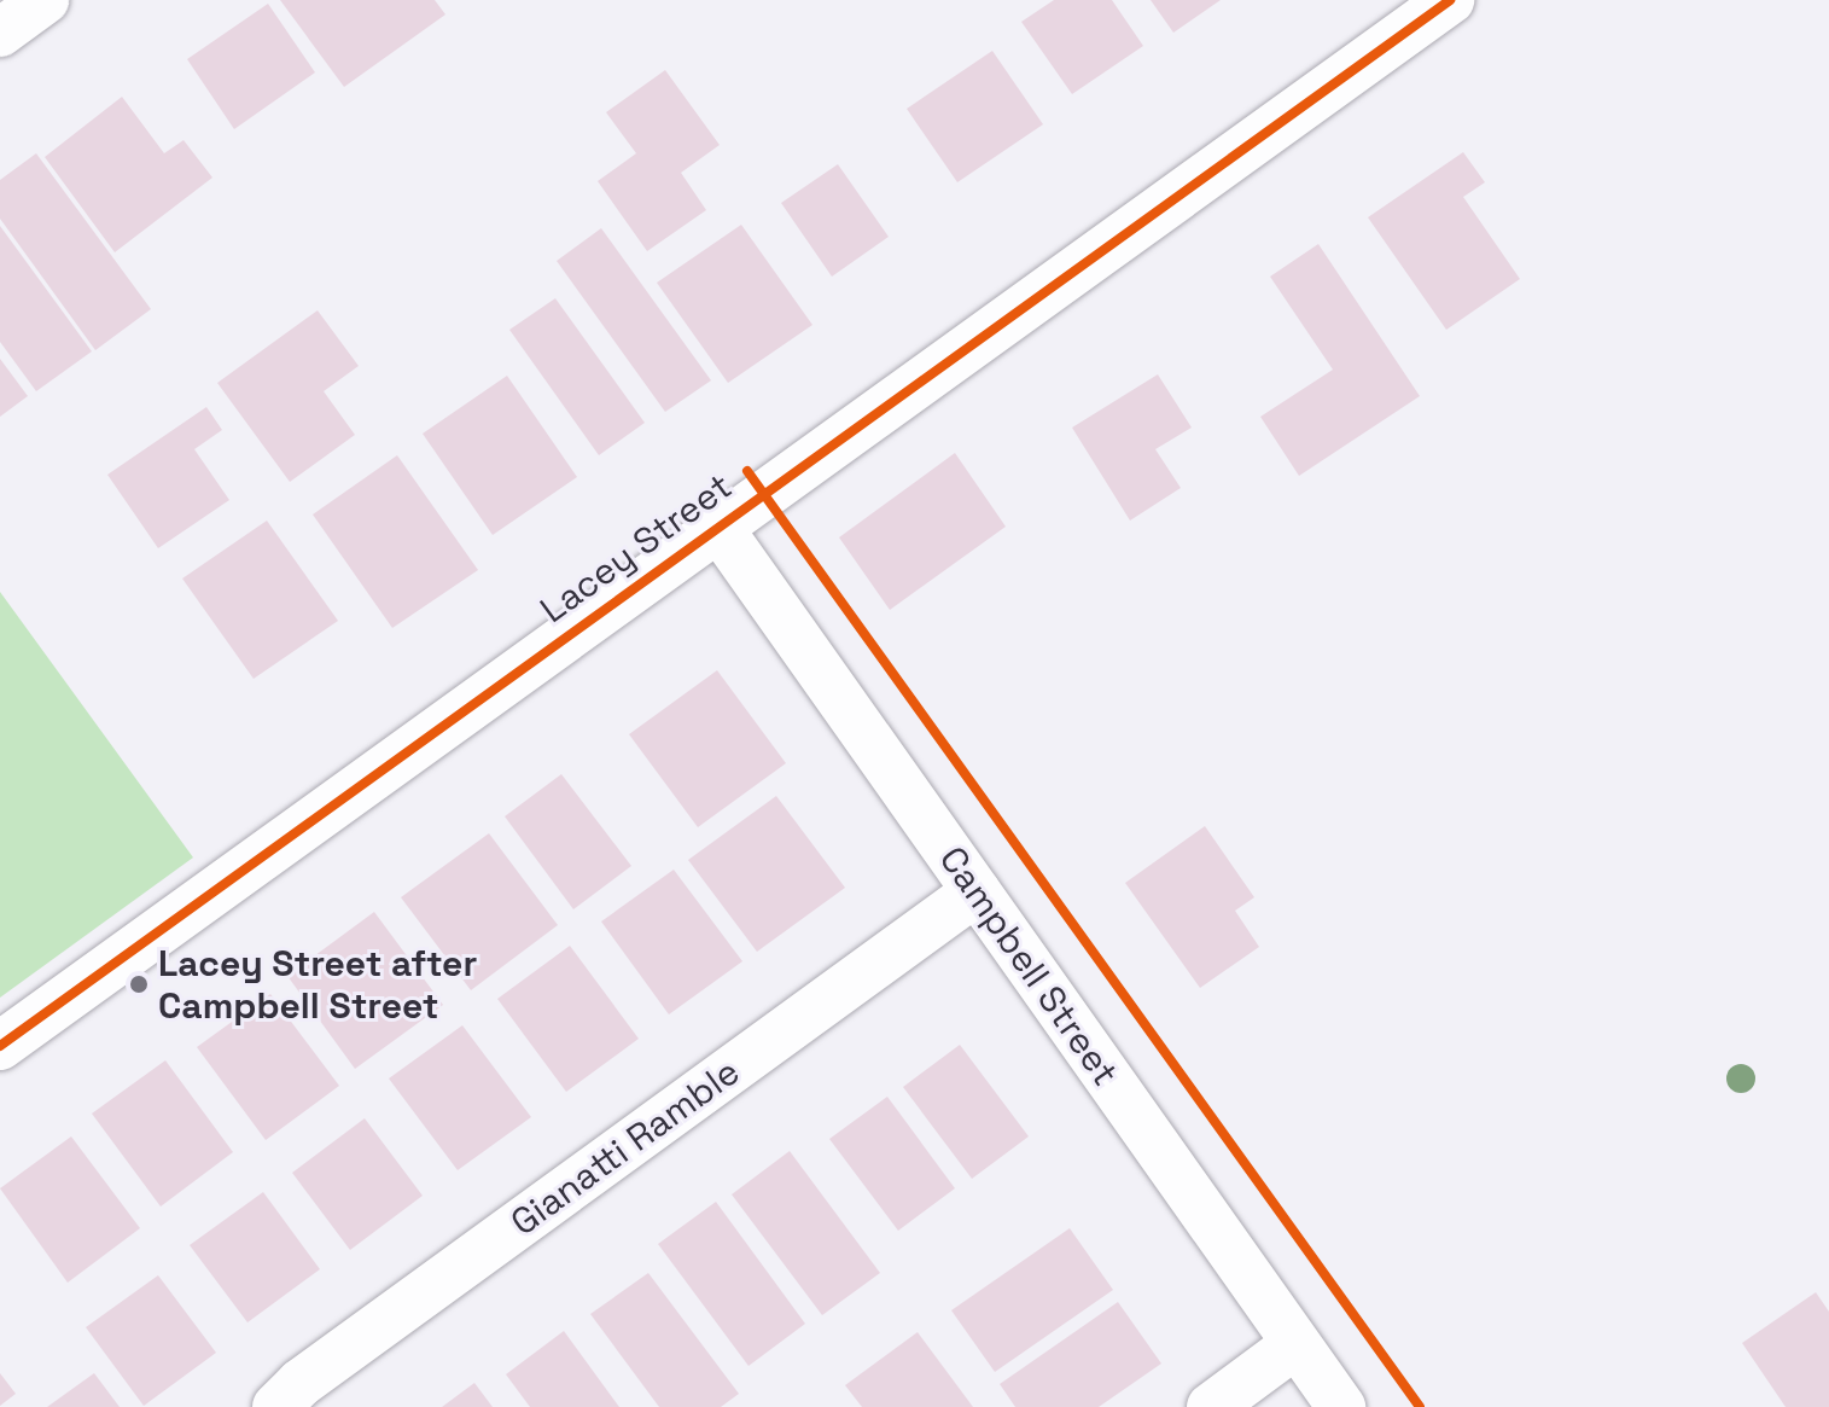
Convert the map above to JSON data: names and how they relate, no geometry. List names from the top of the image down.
{
  "streets": {
    "street": ["Lacey Street", "Campbell Street", "Gianatti Ramble"]
  },
  "crossings": [
    ["Lacey Street", "Campbell Street"],
    ["Campbell Street", "Gianatti Ramble"]
  ],
  "places": ["Lacey Street after Campbell Street"]
}
